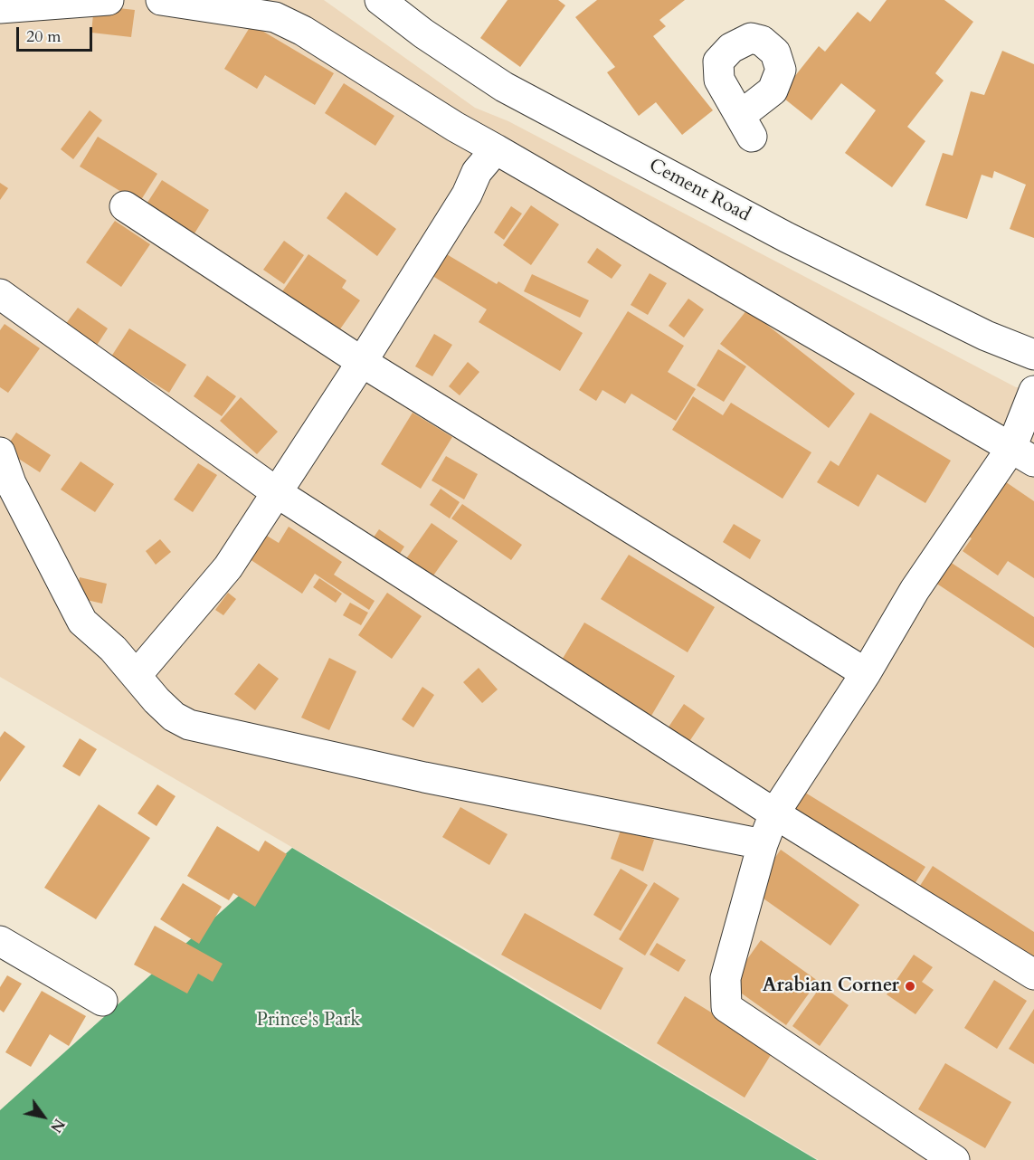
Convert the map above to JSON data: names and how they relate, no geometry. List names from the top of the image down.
{
  "streets": {
    "main road": ["Cement Road"]
  },
  "parks": ["Prince's Park"],
  "places": ["Arabian Corner"],
  "scale_bar": "20 m",
  "north": "bottom right"
}
